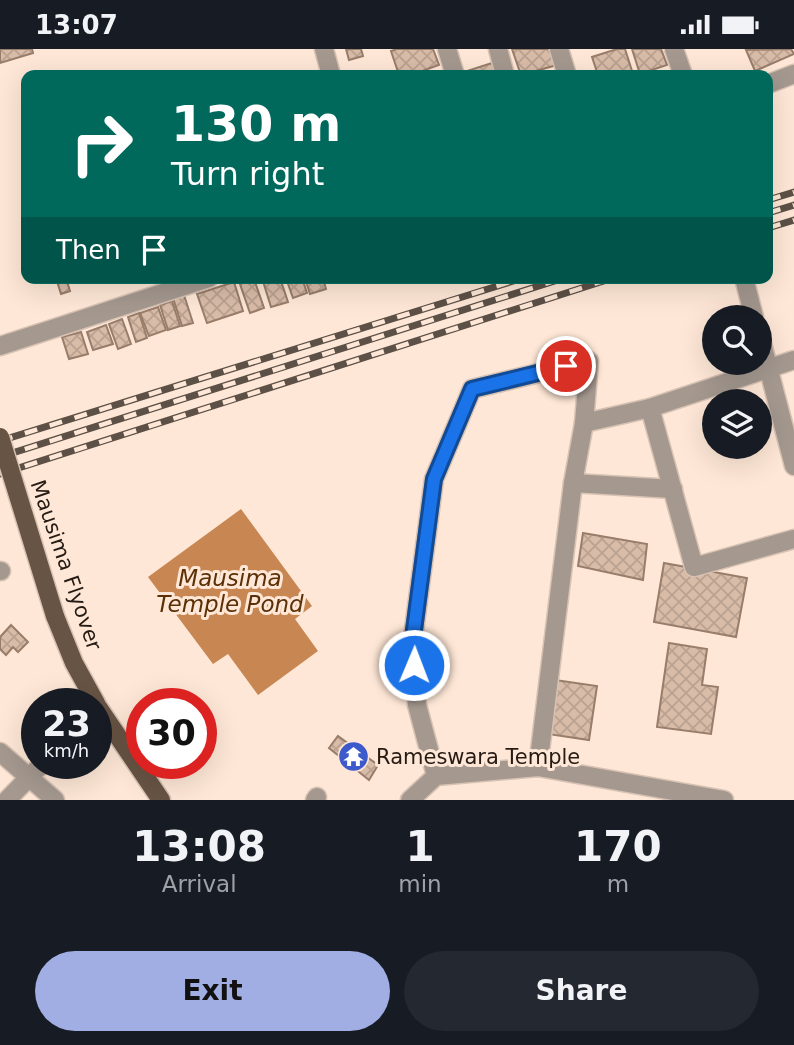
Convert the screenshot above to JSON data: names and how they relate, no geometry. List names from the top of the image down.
{
  "streets": {
    "main road": ["Mausima Flyover"]
  },
  "water": ["Mausima Temple Pond"],
  "places": {
    "temple": ["Rameswara Temple"]
  },
  "page": {
    "status": "13:07",
    "turn": ["130 m", "Turn right"],
    "then": "Then",
    "speed": "23 km/h",
    "limit": "30",
    "eta": [
      "13:08",
      "Arrival",
      "1",
      "min",
      "170",
      "m"
    ],
    "buttons": ["Exit", "Share"]
  }
}
